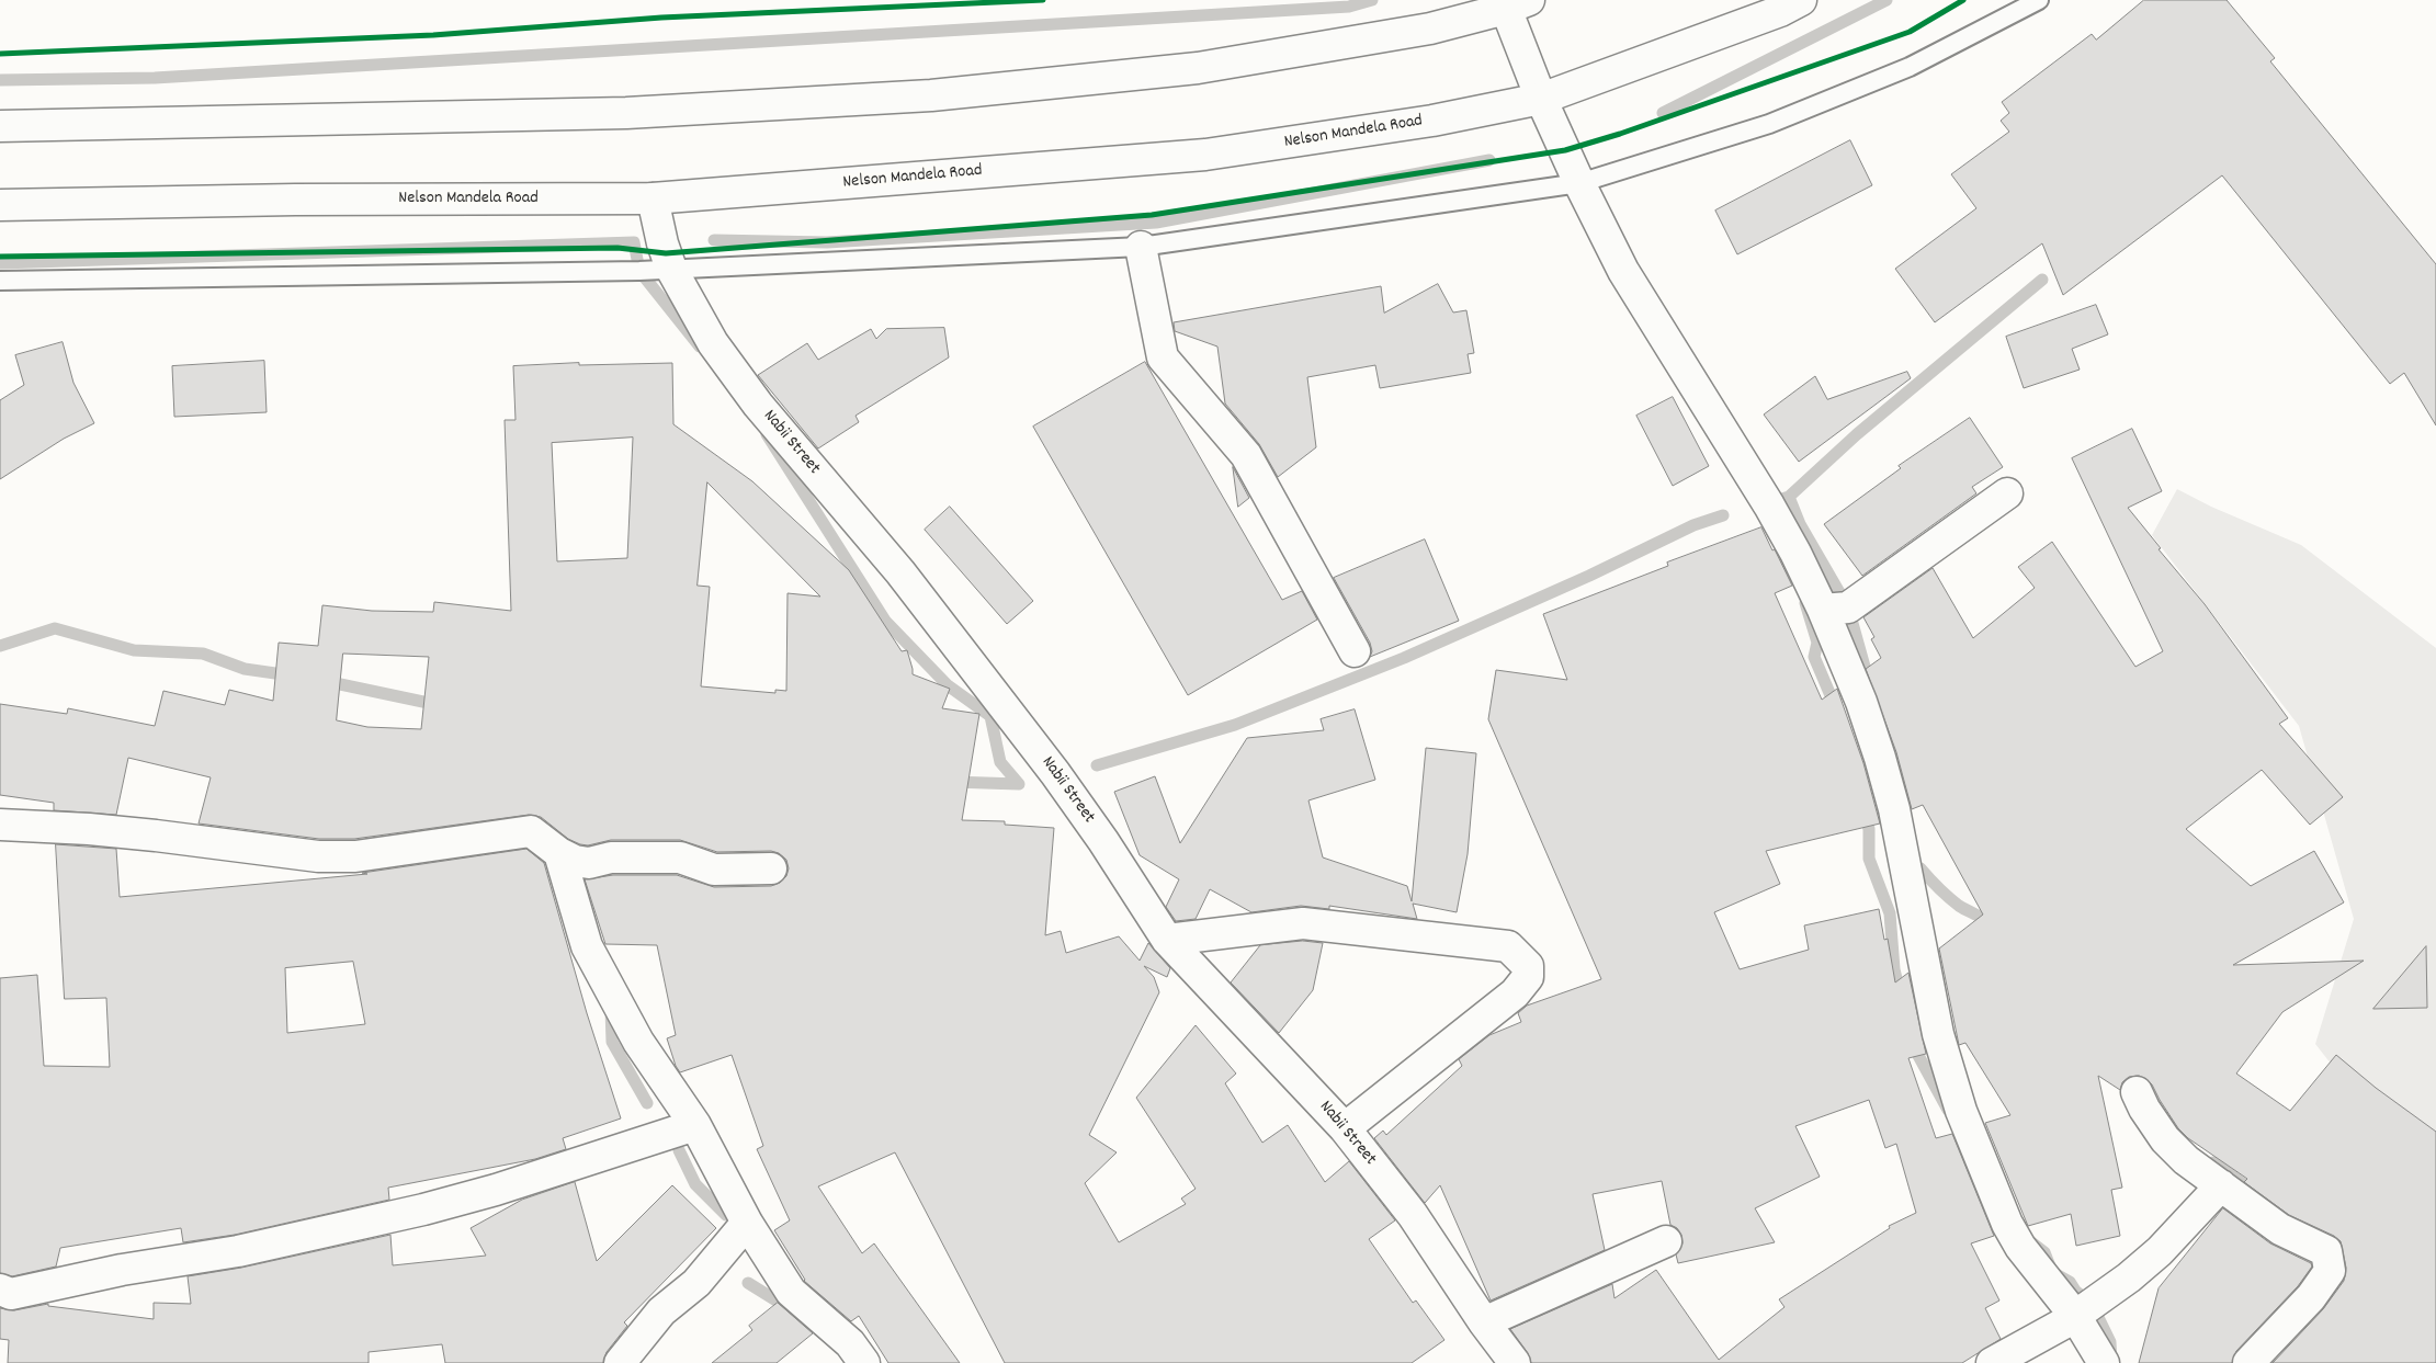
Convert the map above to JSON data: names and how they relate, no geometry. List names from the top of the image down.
{
  "streets": {
    "street": ["Nelson Mandela Road", "Nabii Street"]
  },
  "crossings": [
    ["Nelson Mandela Road", "Nabii Street"]
  ]
}
